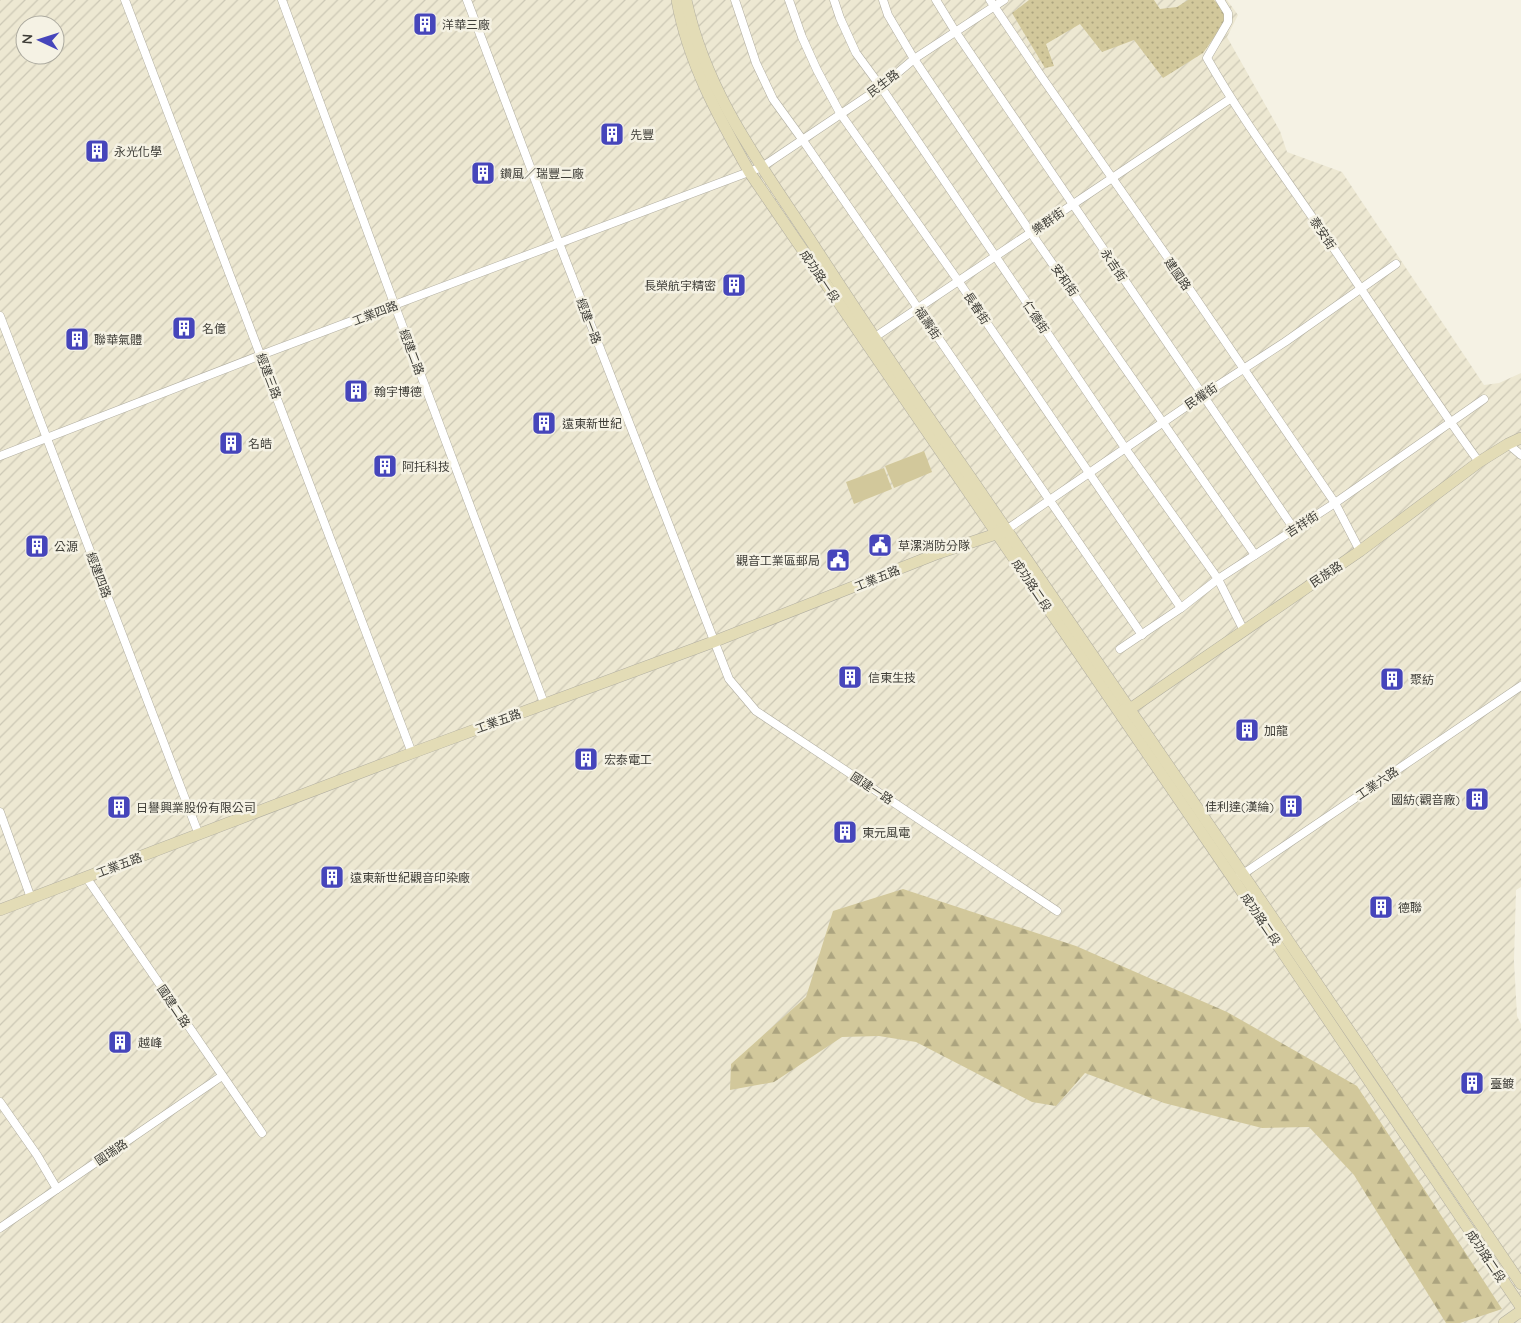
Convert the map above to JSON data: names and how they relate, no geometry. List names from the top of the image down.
{
  "streets": {
    "street": [
      "民生路",
      "樂群街",
      "泰安街",
      "永吉街",
      "建國路",
      "成功路一段",
      "安和街",
      "長春街",
      "工業四路",
      "仁德街",
      "經建一路",
      "福壽街",
      "經建二路",
      "經建三路",
      "民權街",
      "吉祥街",
      "民族路",
      "經建四路",
      "工業五路",
      "成功路二段",
      "工業六路",
      "國建一路",
      "國建二路",
      "國瑞路"
    ]
  },
  "crossings": [
    ["民生路", "永吉街"],
    ["民生路", "建國路"],
    ["民生路", "成功路一段"],
    ["民生路", "安和街"],
    ["民生路", "長春街"],
    ["民生路", "工業四路"],
    ["民生路", "仁德街"],
    ["民生路", "福壽街"],
    ["樂群街", "泰安街"],
    ["樂群街", "永吉街"],
    ["樂群街", "建國路"],
    ["樂群街", "成功路一段"],
    ["樂群街", "安和街"],
    ["樂群街", "長春街"],
    ["樂群街", "仁德街"],
    ["樂群街", "福壽街"],
    ["泰安街", "民權街"],
    ["泰安街", "吉祥街"],
    ["泰安街", "民族路"],
    ["永吉街", "民權街"],
    ["永吉街", "吉祥街"],
    ["建國路", "民權街"],
    ["建國路", "吉祥街"],
    ["建國路", "民族路"],
    ["成功路一段", "工業四路"],
    ["成功路一段", "民權街"],
    ["成功路一段", "工業五路"],
    ["成功路一段", "成功路二段"],
    ["安和街", "民權街"],
    ["安和街", "吉祥街"],
    ["長春街", "民權街"],
    ["長春街", "吉祥街"],
    ["工業四路", "經建一路"],
    ["工業四路", "經建二路"],
    ["工業四路", "經建三路"],
    ["工業四路", "經建四路"],
    ["仁德街", "民權街"],
    ["仁德街", "吉祥街"],
    ["仁德街", "民族路"],
    ["經建一路", "工業五路"],
    ["經建一路", "國建一路"],
    ["福壽街", "民權街"],
    ["福壽街", "吉祥街"],
    ["經建二路", "工業五路"],
    ["經建三路", "工業五路"],
    ["民權街", "工業五路"],
    ["民權街", "成功路二段"],
    ["民族路", "成功路二段"],
    ["經建四路", "工業五路"],
    ["工業五路", "成功路二段"],
    ["工業五路", "國建一路"],
    ["工業五路", "國建二路"],
    ["成功路二段", "工業六路"],
    ["國建二路", "國瑞路"]
  ],
  "places": {
    "building": [
      "洋華三廠",
      "先豐",
      "永光化學",
      "鑽風／瑞豐二廠",
      "長榮航宇精密",
      "名億",
      "聯華氣體",
      "翰宇博德",
      "遠東新世紀",
      "名皓",
      "阿托科技",
      "公源",
      "信東生技",
      "聚紡",
      "加龍",
      "宏泰電工",
      "國紡(觀音廠)",
      "佳利達(漢綸)",
      "日譽興業股份有限公司",
      "東元風電",
      "遠東新世紀觀音印染廠",
      "德聯",
      "越峰",
      "臺鍍"
    ],
    "public building": ["草漯消防分隊", "觀音工業區郵局"]
  },
  "north": "left"
}
